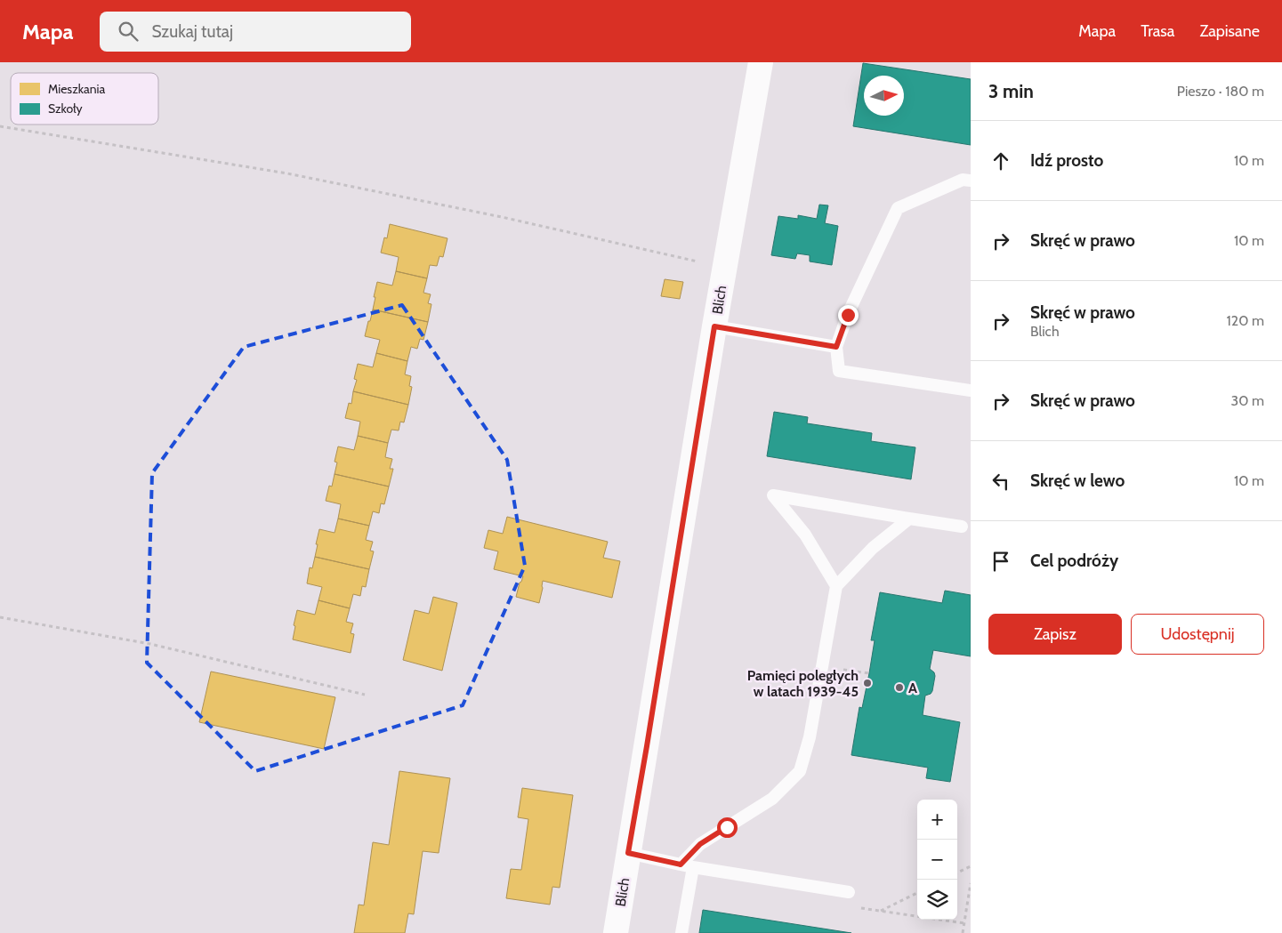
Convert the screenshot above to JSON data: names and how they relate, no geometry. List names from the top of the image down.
{
  "streets": {
    "street": ["Blich"]
  },
  "places": ["Pamięci poległych w latach 1939-45", "A"],
  "legend": ["Mieszkania", "Szkoły"],
  "north": "right",
  "page": {
    "header": "Mapa",
    "search": "Szukaj tutaj",
    "nav": ["Mapa", "Trasa", "Zapisane"],
    "heading": ["3 min", "Pieszo · 180 m"],
    "list": [
      ["Idź prosto", "10 m"],
      ["Skręć w prawo", "10 m"],
      ["Skręć w prawo", "Blich", "120 m"],
      ["Skręć w prawo", "30 m"],
      ["Skręć w lewo", "10 m"],
      "Cel podróży"
    ],
    "buttons": ["Zapisz", "Udostępnij"],
    "map_buttons": ["+", "−"]
  }
}
